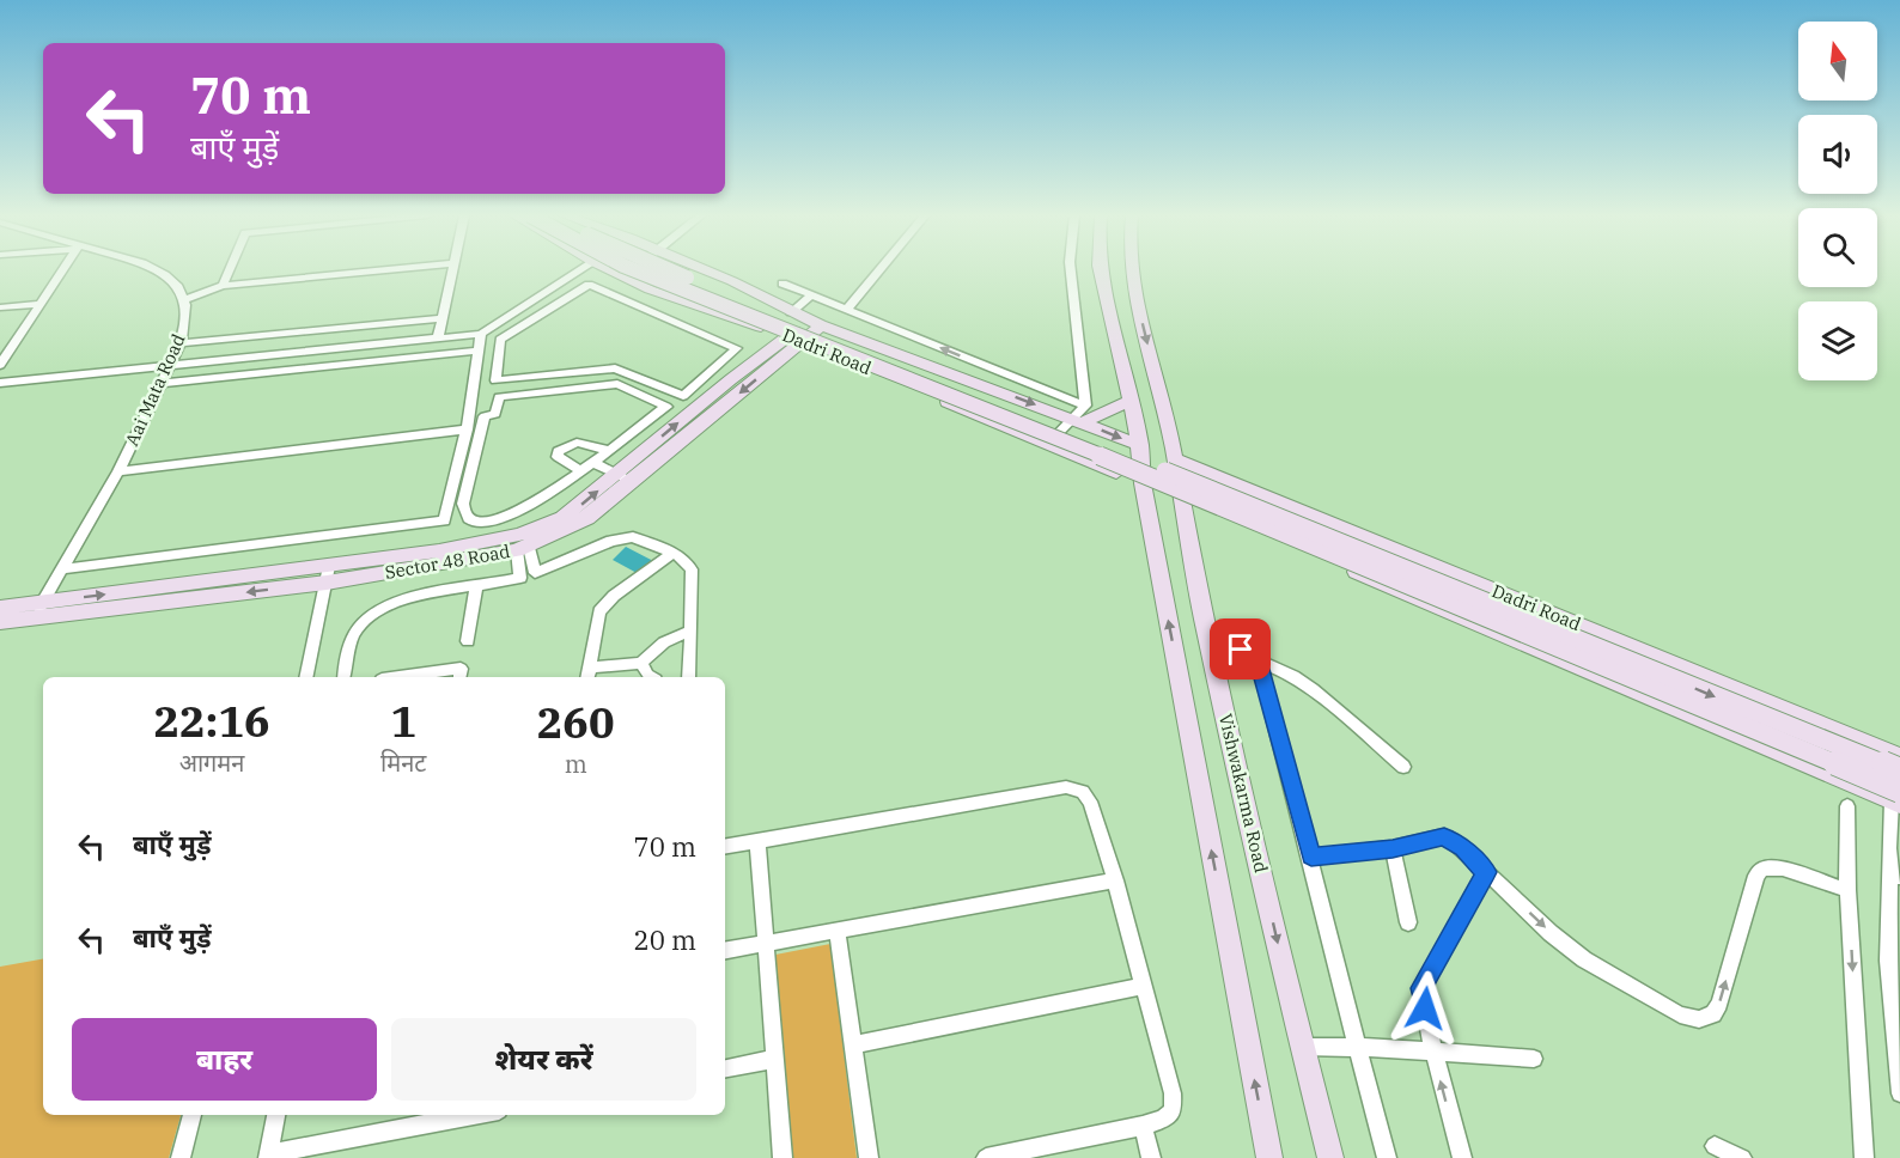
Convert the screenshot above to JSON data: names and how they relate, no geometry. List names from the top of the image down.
{
  "streets": {
    "street": [
      "Dadri Road",
      "Aai Mata Road",
      "Sector 48 Road",
      "Vishwakarma Road"
    ]
  },
  "crossings": [
    ["Dadri Road", "Sector 48 Road"],
    ["Dadri Road", "Vishwakarma Road"],
    ["Aai Mata Road", "Sector 48 Road"]
  ],
  "north": "top",
  "page": {
    "turn": ["70 m", "बाएँ मुड़ें"],
    "eta": [
      "22:16",
      "आगमन",
      "1",
      "मिनट",
      "260",
      "m"
    ],
    "list": [
      {
        "name": "बाएँ मुड़ें",
        "value": "70 m"
      },
      {
        "name": "बाएँ मुड़ें",
        "value": "20 m"
      }
    ],
    "buttons": ["बाहर", "शेयर करें"]
  }
}
